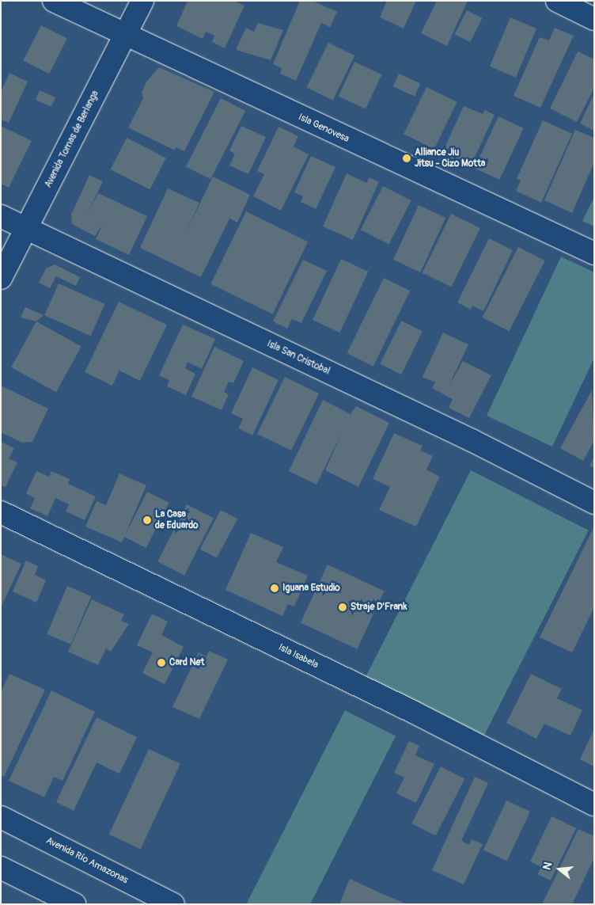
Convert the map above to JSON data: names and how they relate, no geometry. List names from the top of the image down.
{
  "streets": {
    "street": [
      "Isla Genovesa",
      "Avenida Tomas de Berlanga",
      "Isla San Cristobal",
      "Isla Isabela",
      "Avenida Río Amazonas"
    ]
  },
  "crossings": [
    ["Isla Genovesa", "Avenida Tomas de Berlanga"],
    ["Avenida Tomas de Berlanga", "Isla San Cristobal"]
  ],
  "places": [
    "Alliance Jiu Jitsu - Cizo Motta",
    "La Casa de Eduardo",
    "Iguana Estudio",
    "Straje D'Frank",
    "Card Net"
  ],
  "north": "left"
}
